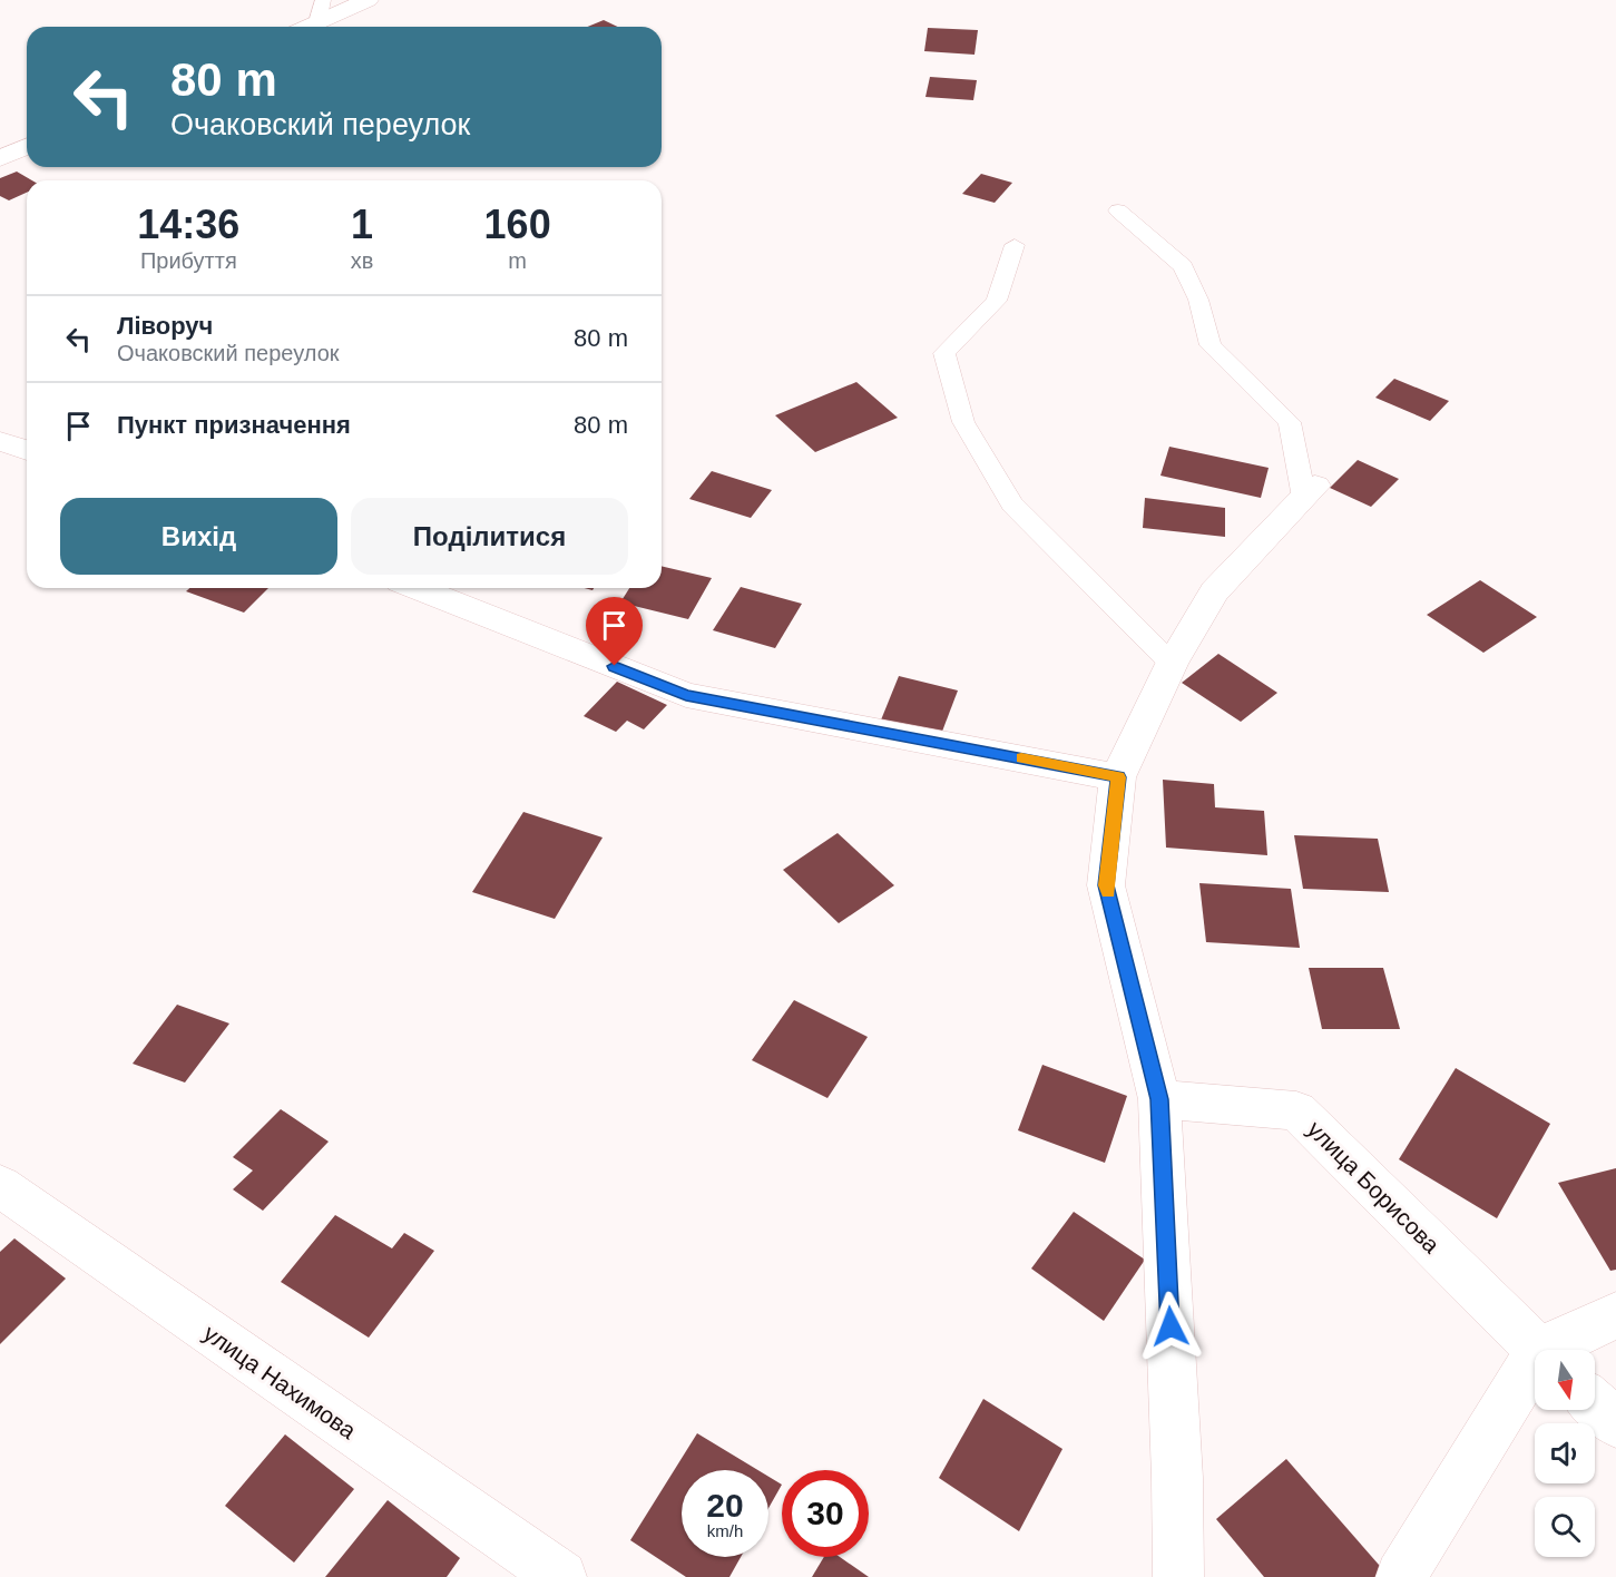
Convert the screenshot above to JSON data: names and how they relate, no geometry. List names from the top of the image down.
{
  "streets": {
    "street": ["улица Борисова", "улица Нахимова"]
  },
  "north": "bottom",
  "page": {
    "turn": ["80 m", "Очаковский переулок"],
    "eta": [
      "14:36",
      "Прибуття",
      "1",
      "хв",
      "160",
      "m"
    ],
    "list": [
      {
        "name": "Ліворуч",
        "note": "Очаковский переулок",
        "value": "80 m"
      },
      {
        "name": "Пункт призначення",
        "value": "80 m"
      }
    ],
    "buttons": ["Вихід", "Поділитися"],
    "speed": "20 km/h",
    "limit": "30"
  }
}
